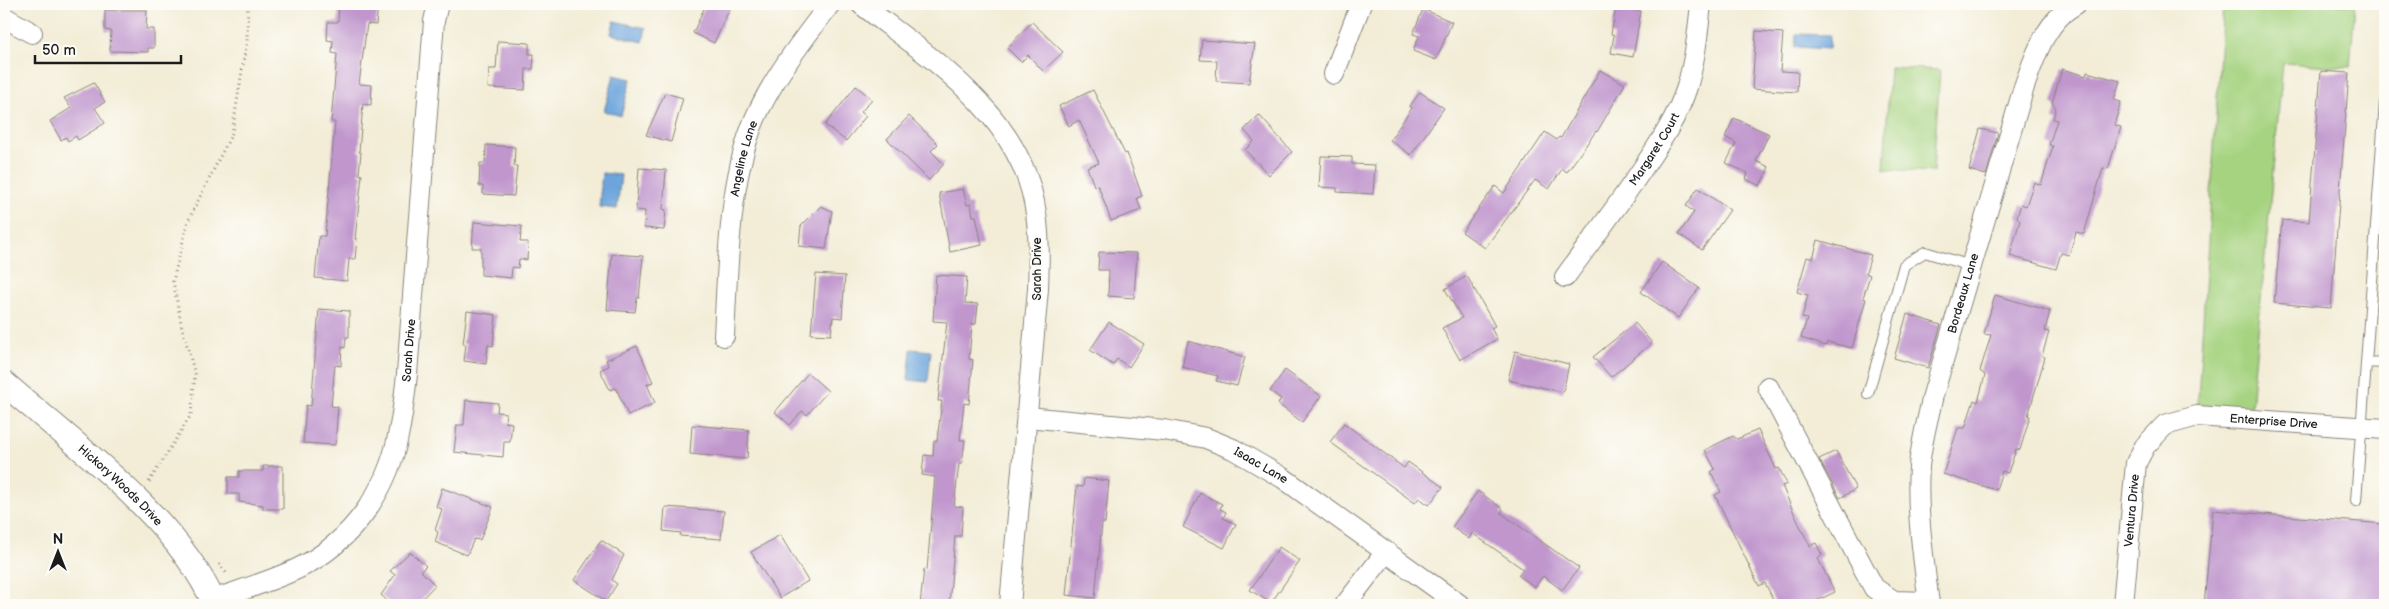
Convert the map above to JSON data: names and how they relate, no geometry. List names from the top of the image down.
{
  "streets": {
    "street": [
      "Margaret Court",
      "Angeline Lane",
      "Sarah Drive",
      "Bordeaux Lane",
      "Enterprise Drive",
      "Isaac Lane",
      "Hickory Woods Drive",
      "Ventura Drive"
    ]
  },
  "crossings": [
    ["Sarah Drive", "Isaac Lane"],
    ["Sarah Drive", "Hickory Woods Drive"],
    ["Enterprise Drive", "Ventura Drive"]
  ],
  "scale_bar": "50 m",
  "north": "top"
}
